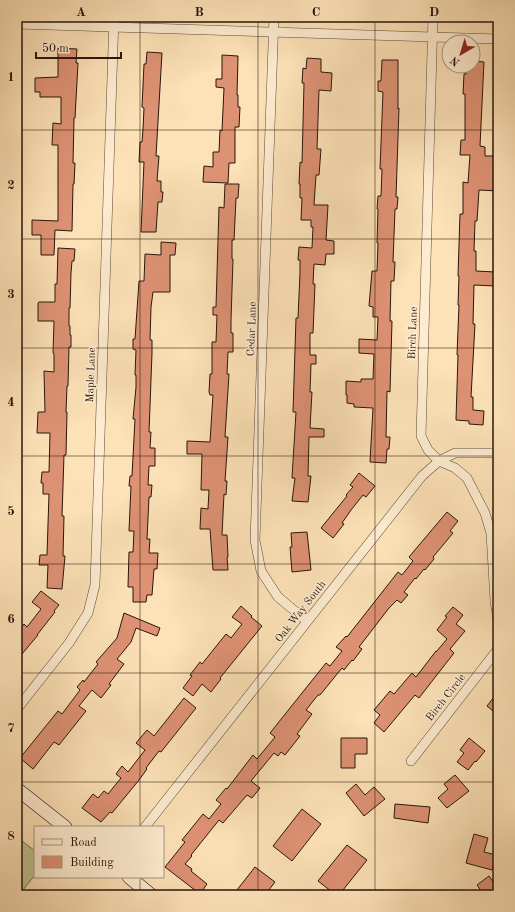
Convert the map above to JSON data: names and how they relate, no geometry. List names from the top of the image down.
{
  "streets": {
    "street": [
      "Cedar Lane",
      "Birch Lane",
      "Maple Lane",
      "Oak Way South",
      "Birch Circle"
    ]
  },
  "crossings": [
    ["Cedar Lane", "Oak Way South"],
    ["Birch Lane", "Oak Way South"]
  ],
  "legend": ["Road", "Building"],
  "scale_bar": "50 m",
  "north": "bottom left",
  "grid": {
    "columns": [
      "A",
      "B",
      "C",
      "D"
    ],
    "rows": [
      "1",
      "2",
      "3",
      "4",
      "5",
      "6",
      "7",
      "8"
    ]
  }
}
